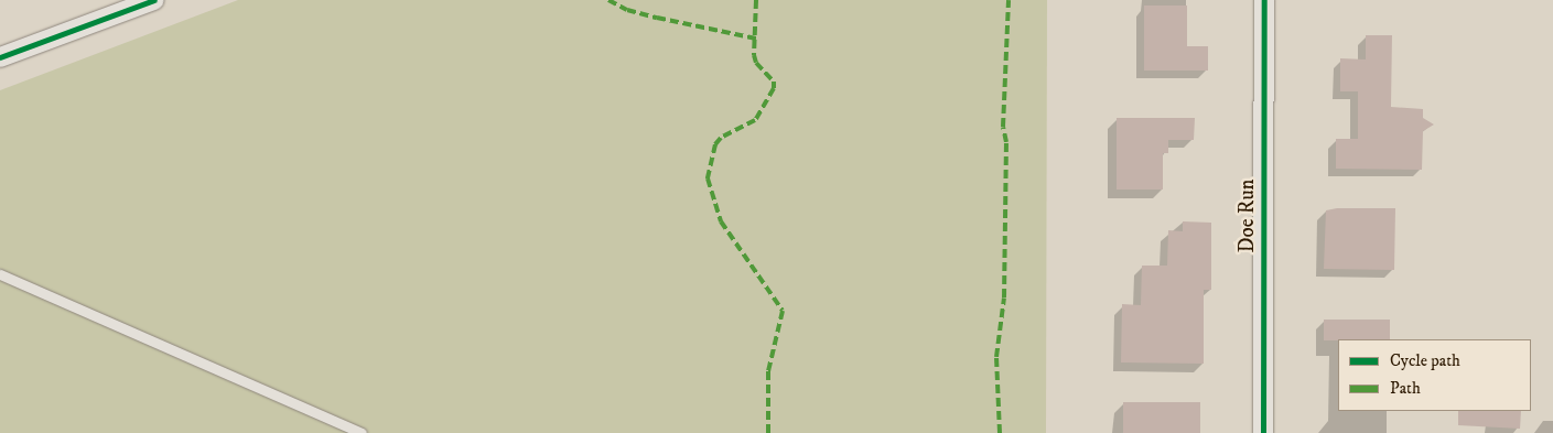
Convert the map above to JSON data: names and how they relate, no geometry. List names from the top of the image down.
{
  "streets": {
    "street": ["Doe Run"]
  },
  "legend": ["Cycle path", "Path"]
}
